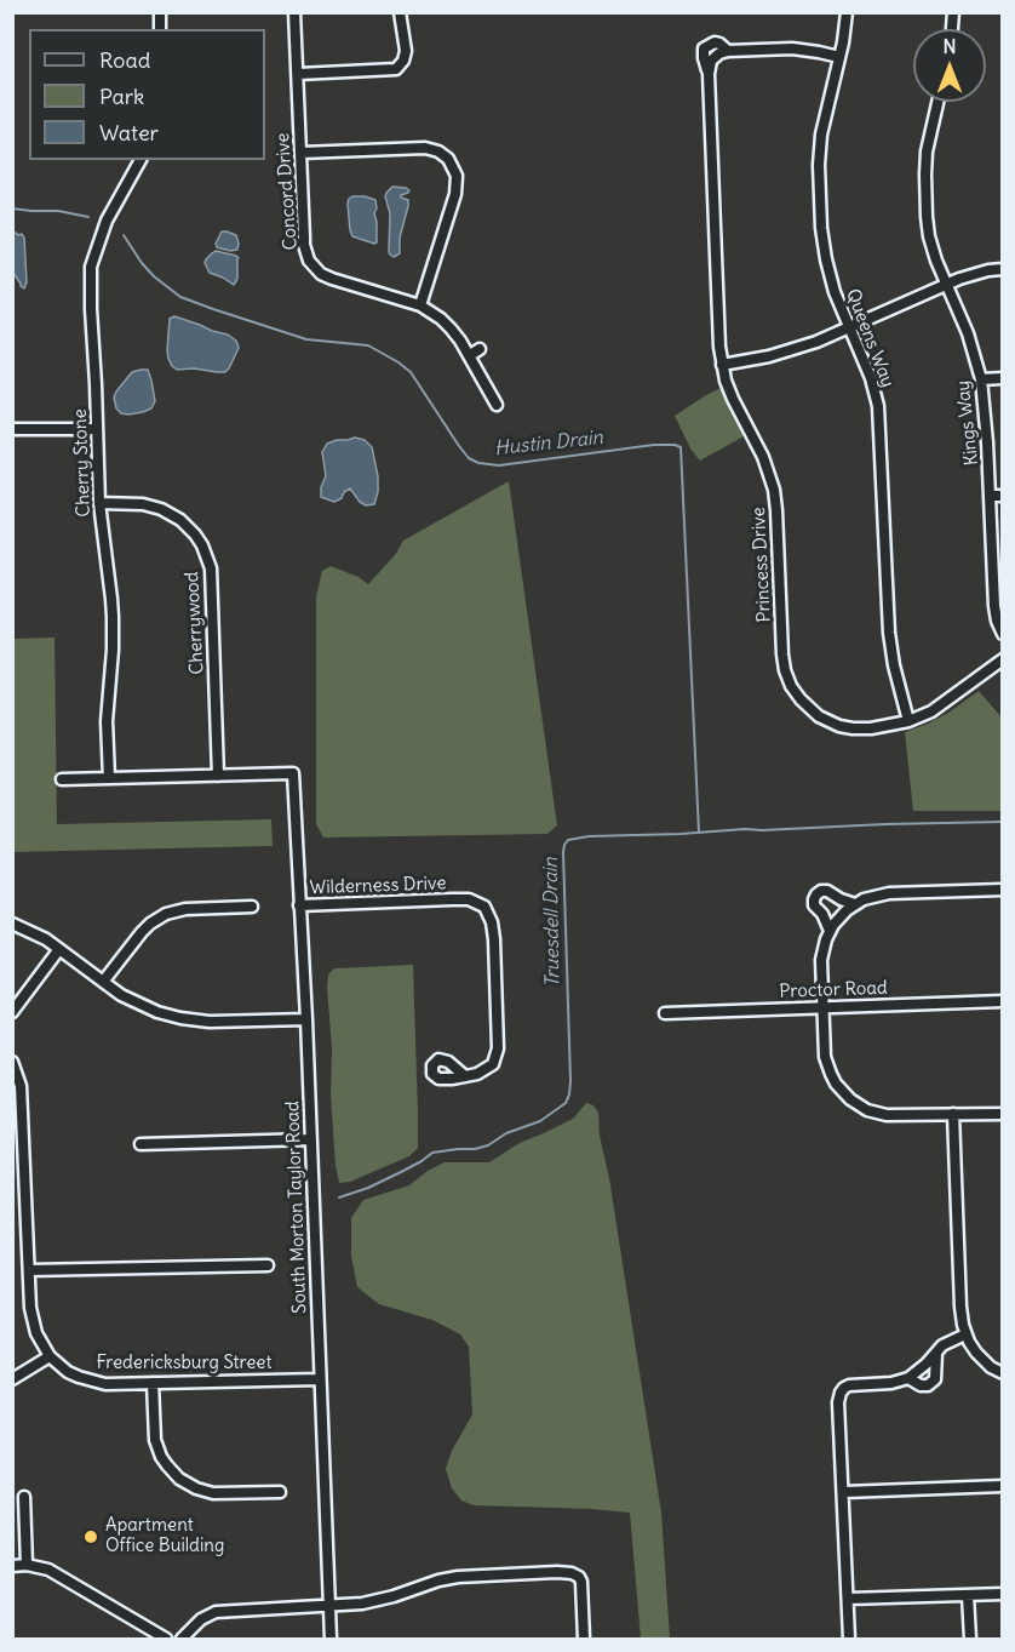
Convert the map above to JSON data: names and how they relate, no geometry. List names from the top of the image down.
{
  "streets": {
    "street": [
      "Concord Drive",
      "Queens Way",
      "Kings Way",
      "Cherry Stone",
      "Princess Drive",
      "Cherrywood",
      "Wilderness Drive",
      "Proctor Road",
      "South Morton Taylor Road",
      "Fredericksburg Street"
    ]
  },
  "crossings": [
    ["Queens Way", "Princess Drive"],
    ["Cherry Stone", "Cherrywood"],
    ["Cherrywood", "South Morton Taylor Road"],
    ["Wilderness Drive", "South Morton Taylor Road"],
    ["South Morton Taylor Road", "Fredericksburg Street"]
  ],
  "water": ["Hustin Drain", "Truesdell Drain"],
  "places": ["Apartment Office Building"],
  "legend": ["Road", "Park", "Water"],
  "north": "top"
}
